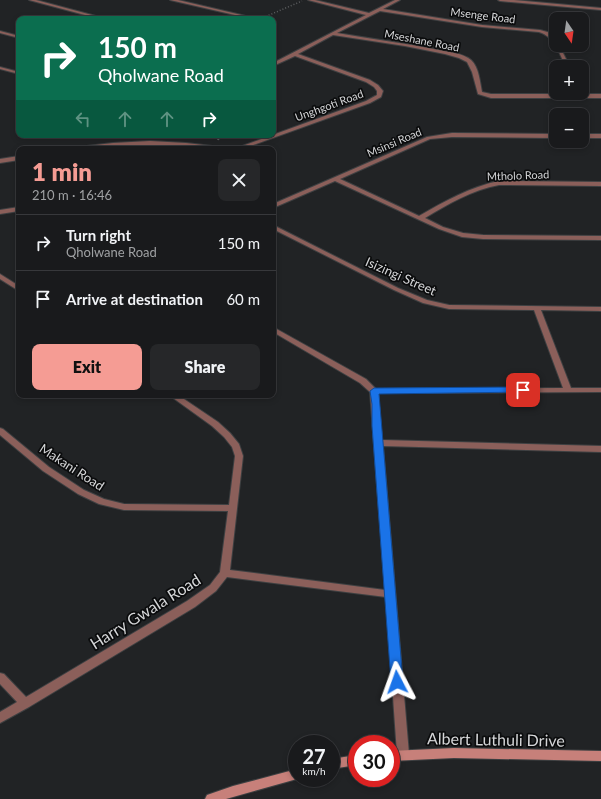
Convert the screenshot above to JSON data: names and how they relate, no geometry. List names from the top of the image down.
{
  "streets": {
    "street": [
      "Msenge Road",
      "Mseshane Road",
      "Unghgoti Road",
      "Msinsi Road",
      "Mtholo Road",
      "Isizingi Street",
      "Makani Road",
      "Harry Gwala Road",
      "Albert Luthuli Drive"
    ]
  },
  "north": "bottom",
  "page": {
    "map_buttons": ["+", "−"],
    "turn": ["150 m", "Qholwane Road"],
    "heading": ["1 min", "210 m · 16:46"],
    "list": [
      {
        "name": "Turn right",
        "note": "Qholwane Road",
        "value": "150 m"
      },
      {
        "name": "Arrive at destination",
        "value": "60 m"
      }
    ],
    "buttons": ["Exit", "Share"],
    "speed": "27 km/h",
    "limit": "30"
  }
}
